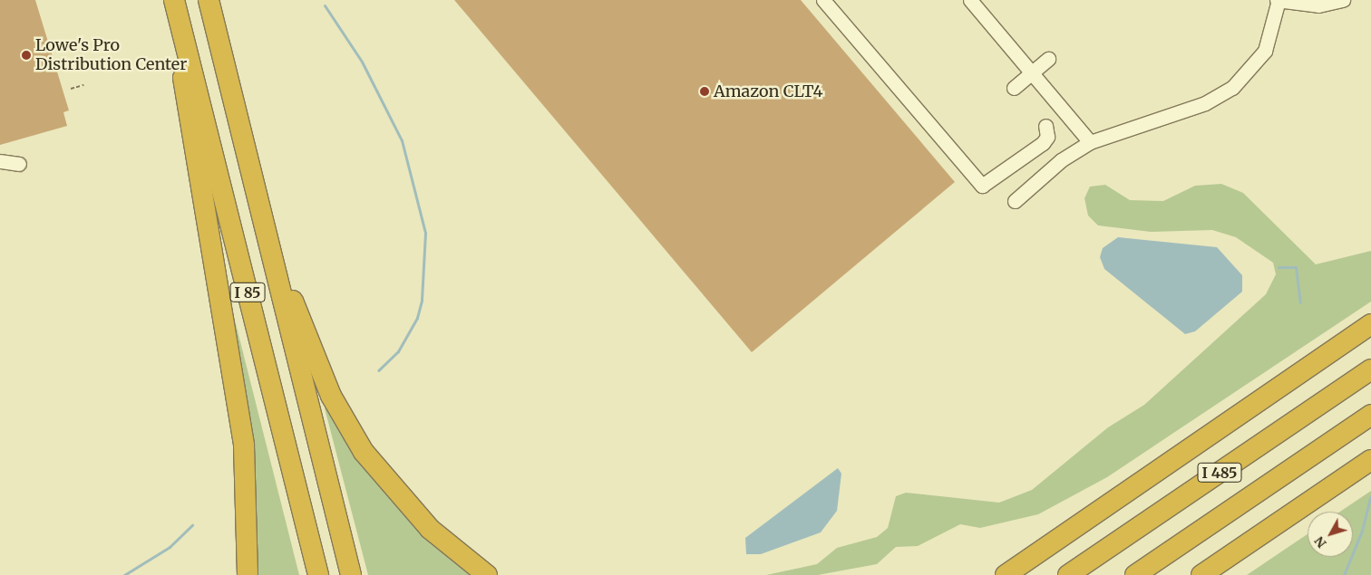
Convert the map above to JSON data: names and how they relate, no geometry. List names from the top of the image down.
{
  "streets": {
    "highway": ["I 85", "I 485"]
  },
  "places": ["Lowe's Pro Distribution Center", "Amazon CLT4"],
  "north": "bottom left"
}
